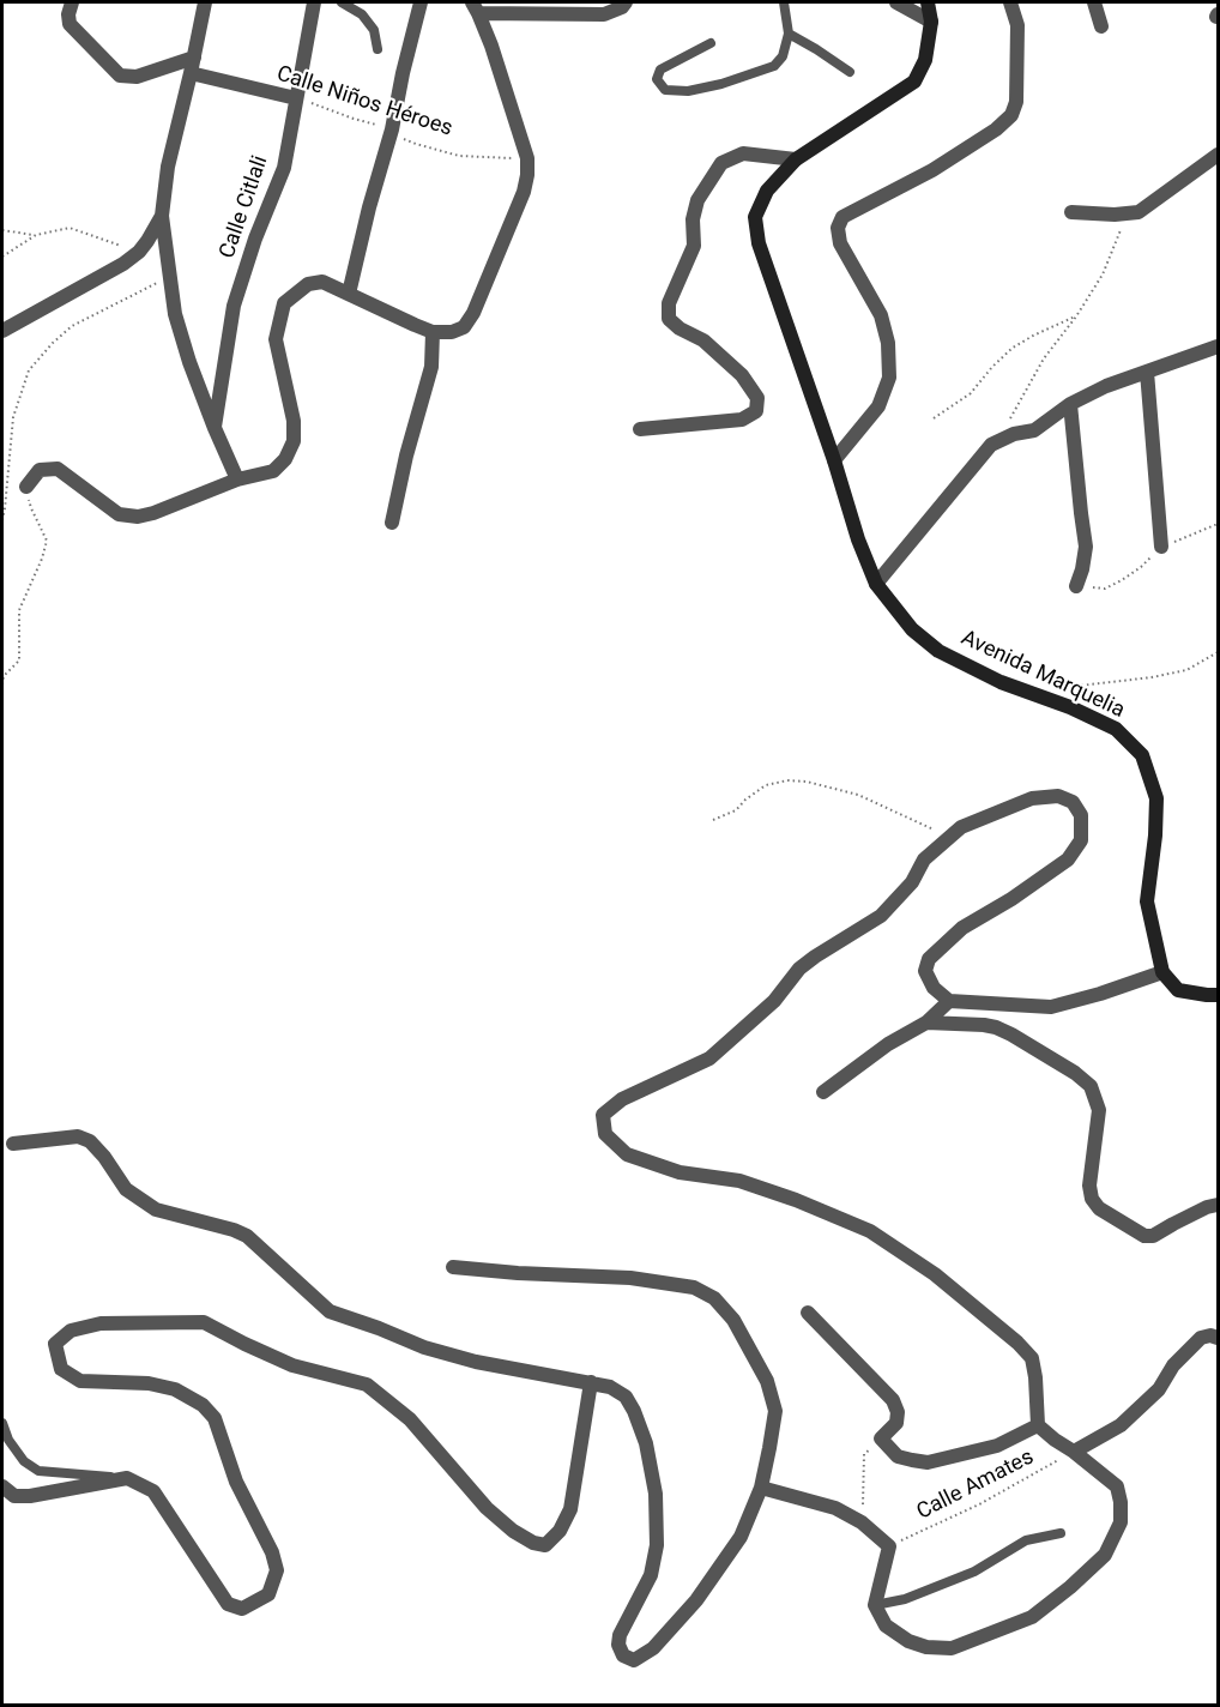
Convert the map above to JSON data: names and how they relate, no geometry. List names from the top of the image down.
{
  "streets": {
    "main road": ["Avenida Marquelia"],
    "street": ["Calle Niños Héroes", "Calle Citlali"],
    "path": ["Calle Amates"]
  },
  "crossings": [
    ["Calle Niños Héroes", "Calle Citlali"]
  ]
}
